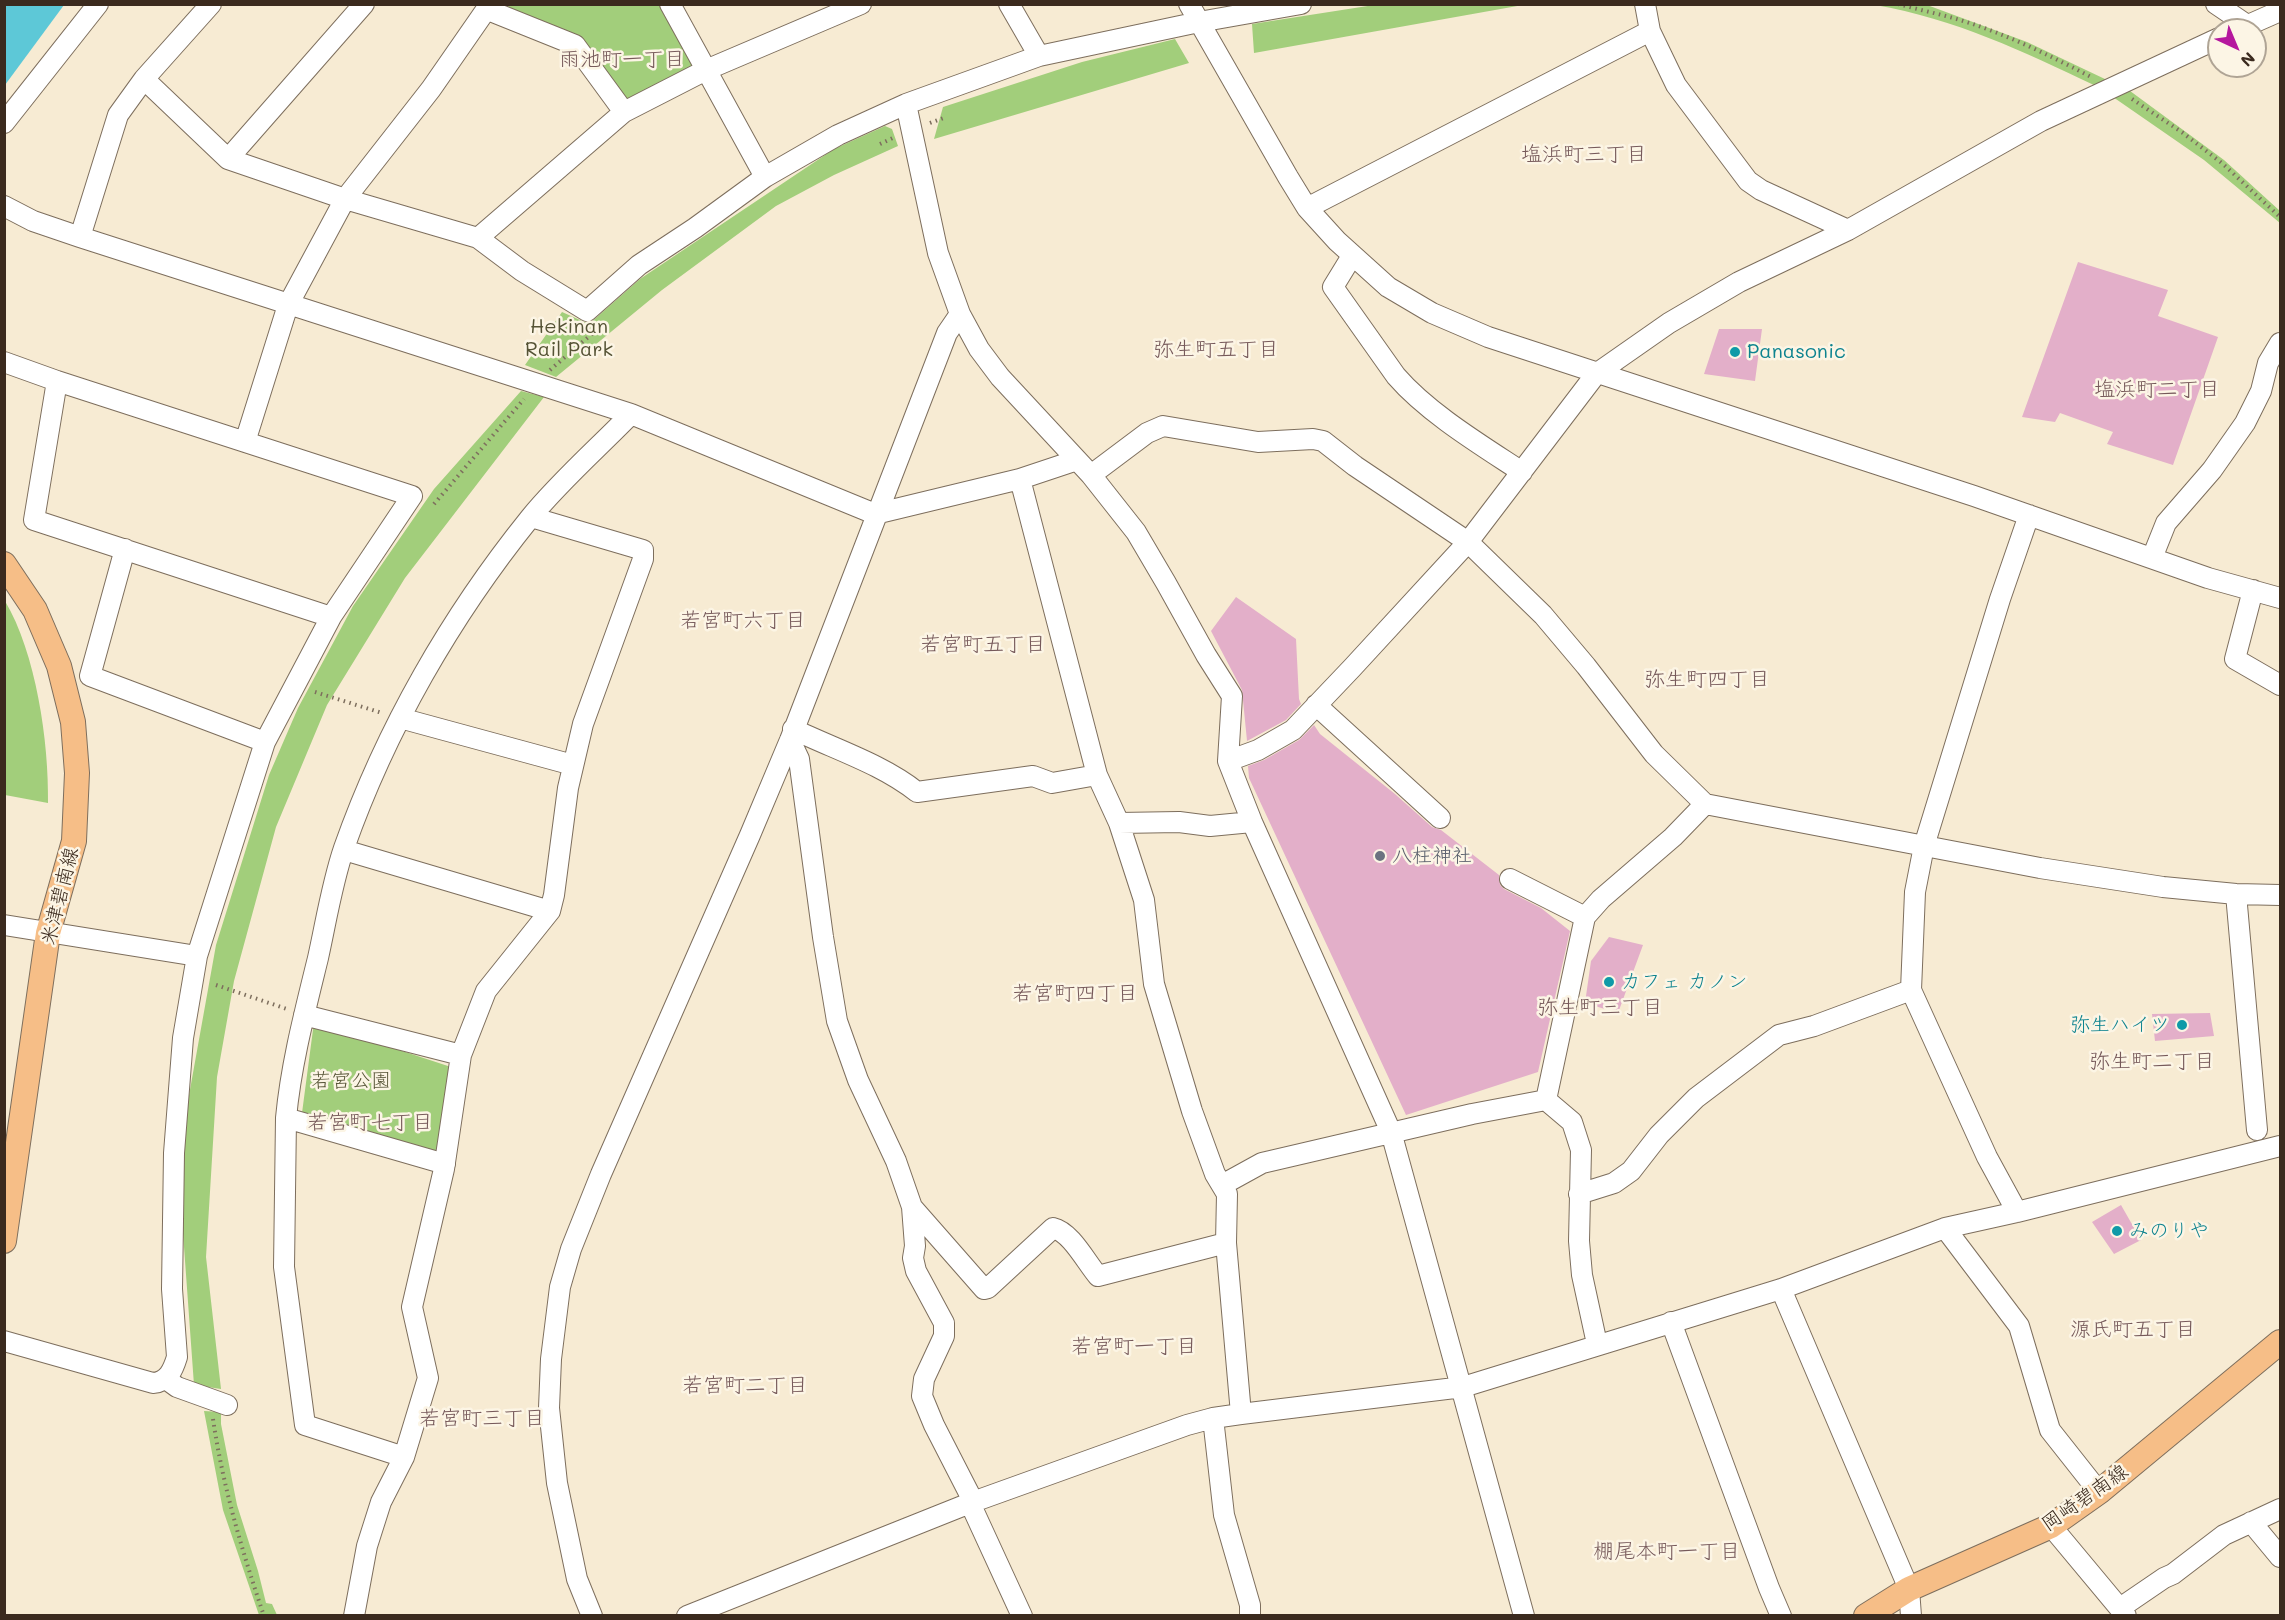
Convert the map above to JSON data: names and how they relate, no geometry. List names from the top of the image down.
{
  "streets": {
    "main road": ["米津碧南線", "岡崎碧南線"]
  },
  "districts": [
    "雨池町一丁目",
    "塩浜町三丁目",
    "弥生町五丁目",
    "塩浜町二丁目",
    "若宮町六丁目",
    "若宮町五丁目",
    "弥生町四丁目",
    "若宮町四丁目",
    "弥生町三丁目",
    "弥生町二丁目",
    "若宮町七丁目",
    "源氏町五丁目",
    "若宮町一丁目",
    "若宮町二丁目",
    "若宮町三丁目",
    "棚尾本町一丁目"
  ],
  "parks": ["Hekinan Rail Park", "若宮公園"],
  "places": [
    "Panasonic",
    "八柱神社",
    "カフェ カノン",
    "弥生ハイツ",
    "みのりや"
  ],
  "north": "bottom right"
}
